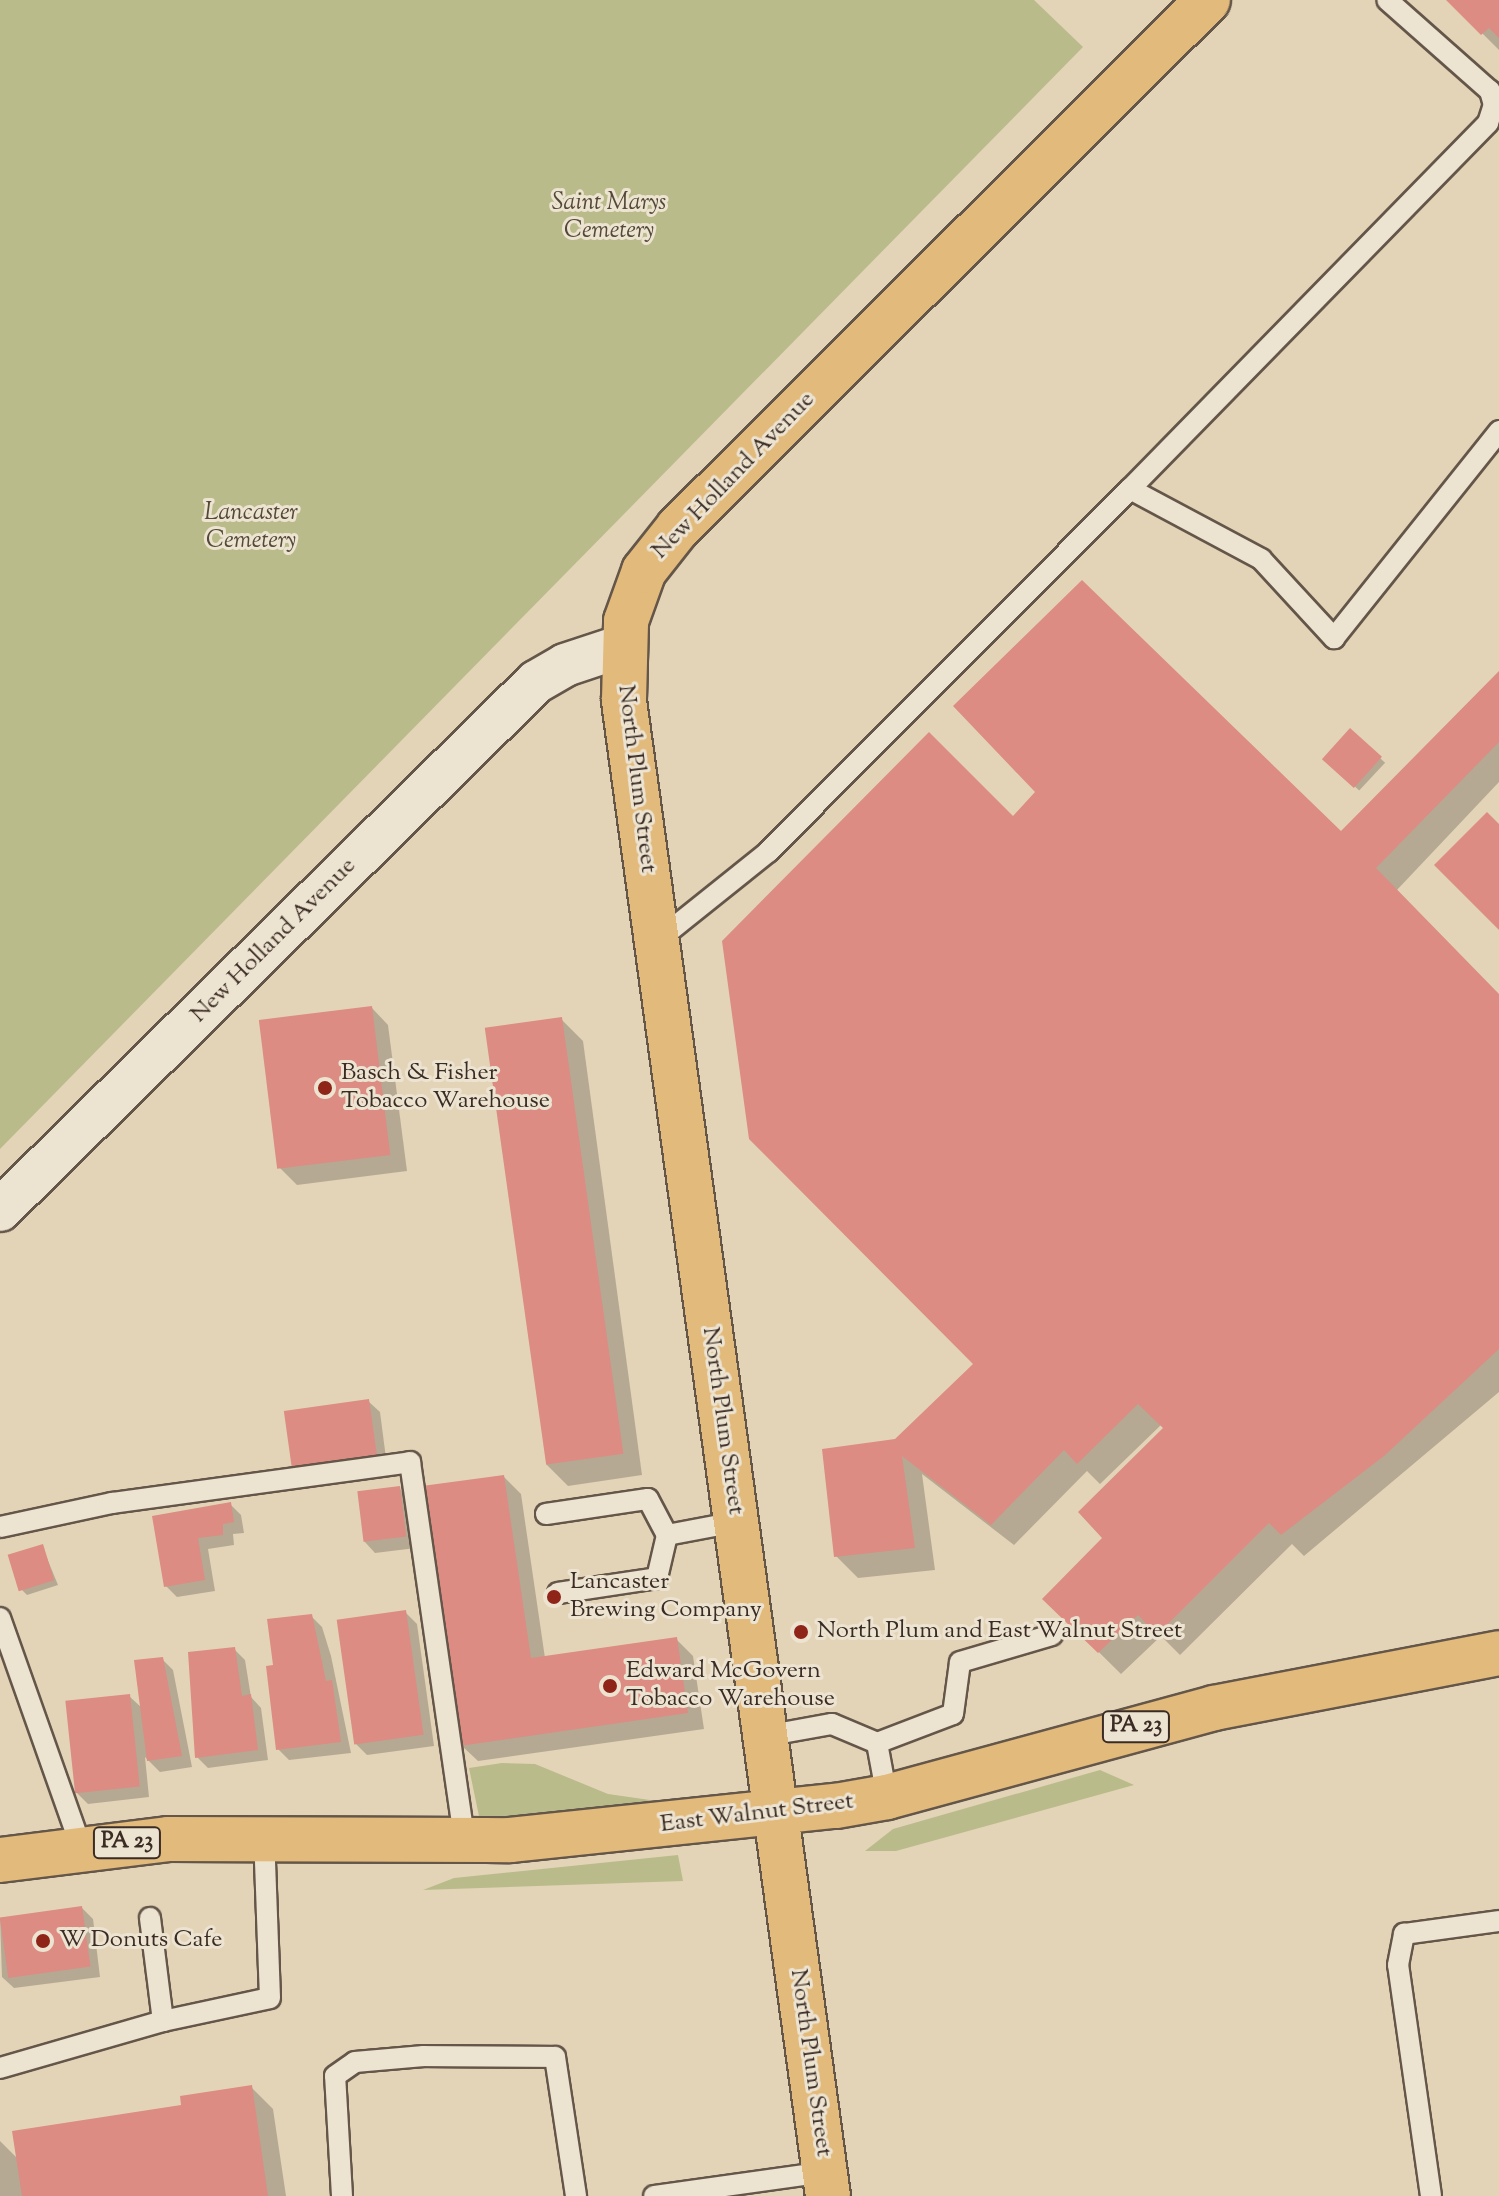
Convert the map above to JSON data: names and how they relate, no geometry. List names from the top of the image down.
{
  "streets": {
    "main road": [
      "New Holland Avenue",
      "North Plum Street",
      "PA 23",
      "East Walnut Street"
    ]
  },
  "crossings": [
    ["New Holland Avenue", "North Plum Street"],
    ["North Plum Street", "East Walnut Street"]
  ],
  "parks": ["Saint Marys Cemetery", "Lancaster Cemetery"],
  "places": [
    "Basch & Fisher Tobacco Warehouse",
    "Lancaster Brewing Company",
    "North Plum and East Walnut Street",
    "Edward McGovern Tobacco Warehouse",
    "W Donuts Cafe"
  ]
}
